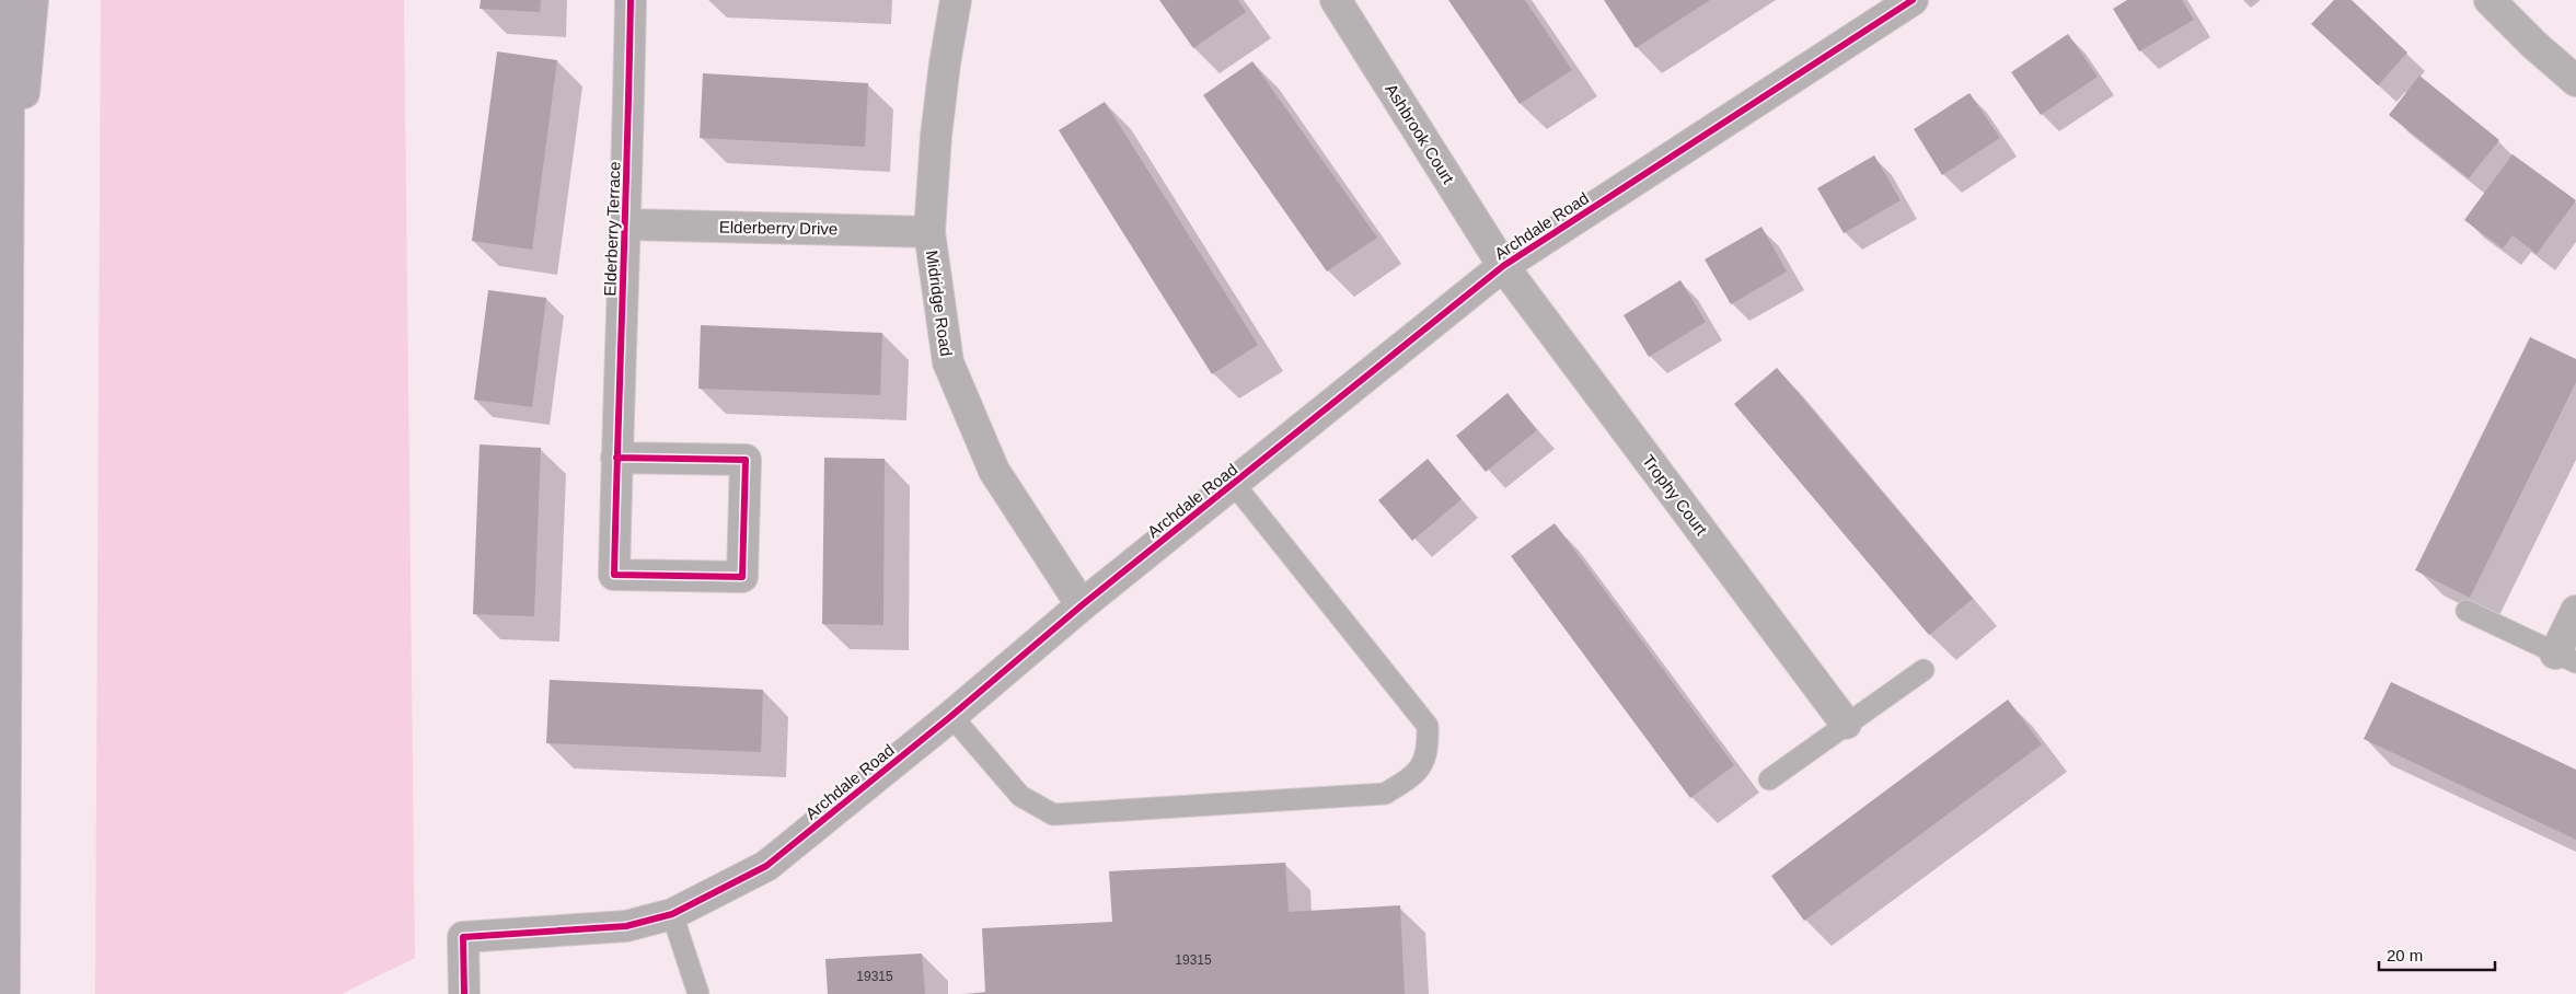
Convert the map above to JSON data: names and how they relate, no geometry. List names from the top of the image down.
{
  "streets": {
    "street": [
      "Ashbrook Court",
      "Archdale Road",
      "Elderberry Drive",
      "Elderberry Terrace",
      "Midridge Road",
      "Trophy Court"
    ]
  },
  "crossings": [
    ["Ashbrook Court", "Archdale Road"],
    ["Ashbrook Court", "Trophy Court"],
    ["Archdale Road", "Midridge Road"],
    ["Archdale Road", "Trophy Court"],
    ["Elderberry Drive", "Elderberry Terrace"],
    ["Elderberry Drive", "Midridge Road"]
  ],
  "house_numbers": ["19315", "19315"],
  "scale_bar": "20 m"
}
